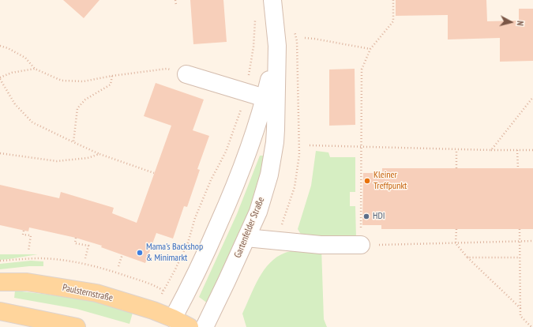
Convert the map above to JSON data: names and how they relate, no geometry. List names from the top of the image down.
{
  "streets": {
    "main road": ["Paulsternstraße"],
    "street": ["Gartenfelder Straße"]
  },
  "crossings": [
    ["Gartenfelder Straße", "Paulsternstraße"]
  ],
  "places": ["Kleiner Treffpunkt", "HDI", "Mama's Backshop & Minimarkt"],
  "north": "right"
}
